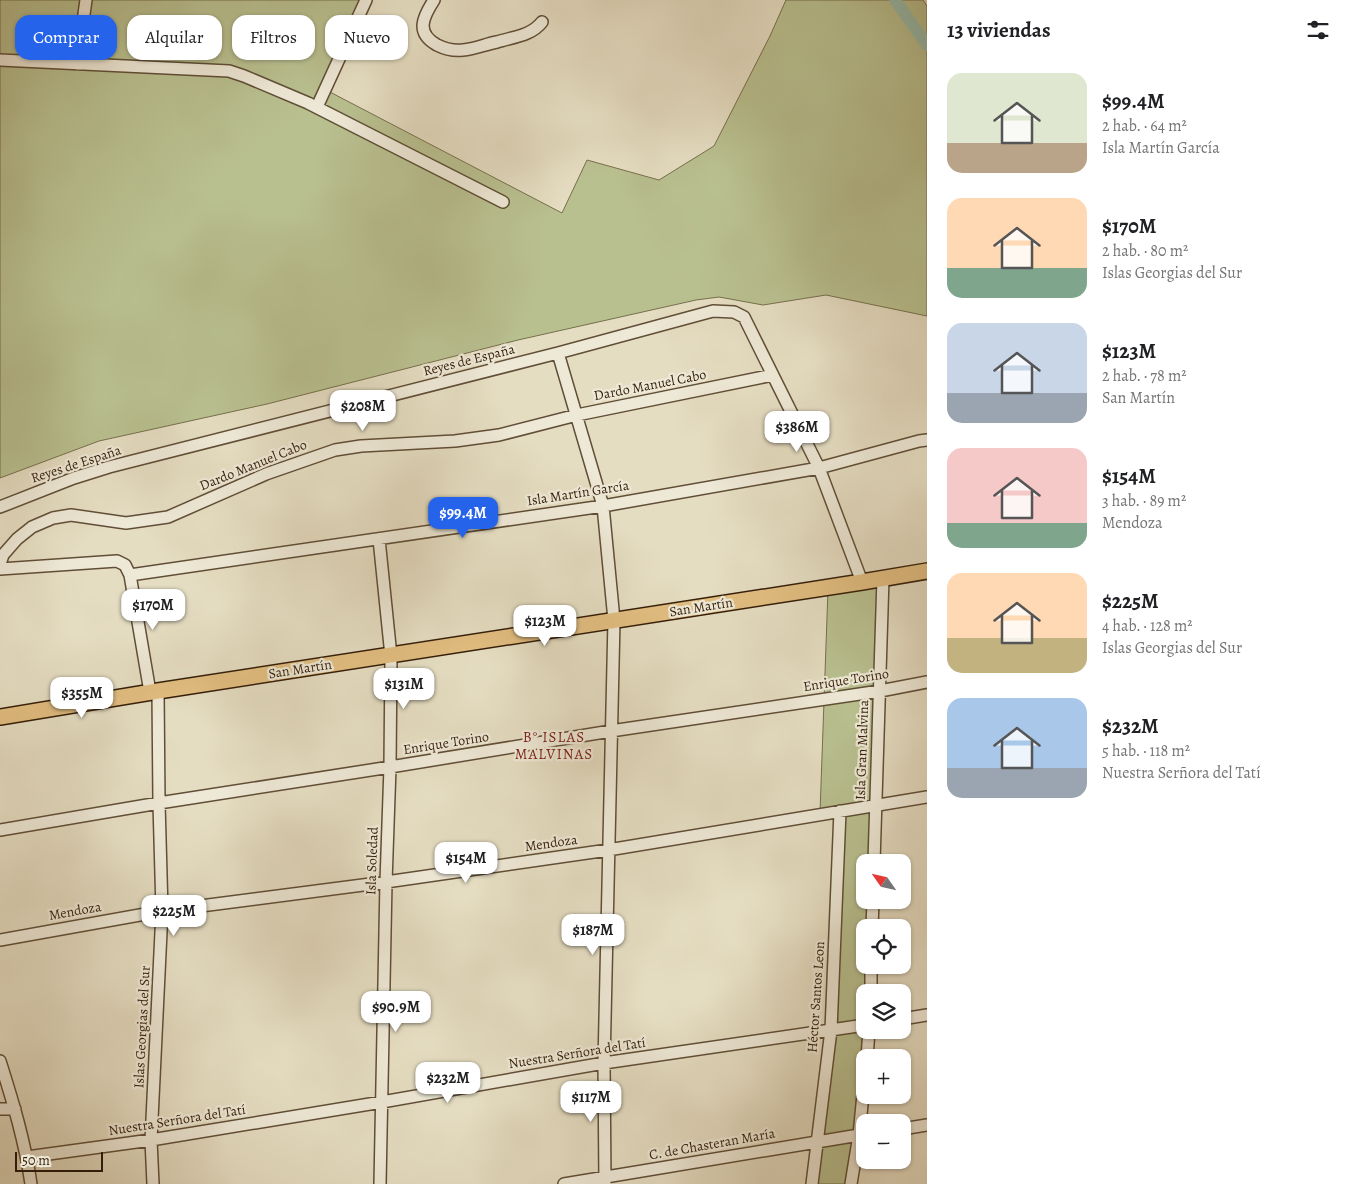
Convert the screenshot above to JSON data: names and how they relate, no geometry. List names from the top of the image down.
{
  "streets": {
    "main road": ["San Martín"],
    "street": [
      "Reyes de España",
      "Dardo Manuel Cabo",
      "Isla Martín García",
      "Enrique Torino",
      "Isla Gran Malvina",
      "Mendoza",
      "Isla Soledad",
      "Héctor Santos Leon",
      "Islas Georgias del Sur",
      "Nuestra Serñora del Tatí",
      "C. de Chasteran María"
    ]
  },
  "crossings": [
    ["Reyes de España", "Dardo Manuel Cabo"],
    ["Isla Martín García", "Isla Soledad"],
    ["Isla Martín García", "Islas Georgias del Sur"],
    ["San Martín", "Isla Gran Malvina"],
    ["San Martín", "Isla Soledad"],
    ["San Martín", "Islas Georgias del Sur"],
    ["Enrique Torino", "Isla Gran Malvina"],
    ["Enrique Torino", "Isla Soledad"],
    ["Enrique Torino", "Islas Georgias del Sur"],
    ["Isla Gran Malvina", "Mendoza"],
    ["Mendoza", "Isla Soledad"],
    ["Mendoza", "Héctor Santos Leon"],
    ["Mendoza", "Islas Georgias del Sur"],
    ["Isla Soledad", "Nuestra Serñora del Tatí"],
    ["Héctor Santos Leon", "Nuestra Serñora del Tatí"],
    ["Héctor Santos Leon", "C. de Chasteran María"],
    ["Islas Georgias del Sur", "Nuestra Serñora del Tatí"]
  ],
  "districts": ["B° ISLAS MALVINAS"],
  "scale_bar": "50 m",
  "north": "top left",
  "page": {
    "heading": "13 viviendas",
    "chip": [
      "Comprar",
      "Alquilar",
      "Filtros",
      "Nuevo"
    ],
    "list": [
      {
        "name": "$99.4M",
        "note": "2 hab. · 64 m² · Isla Martín García"
      },
      {
        "name": "$170M",
        "note": "2 hab. · 80 m² · Islas Georgias del Sur"
      },
      {
        "name": "$123M",
        "note": "2 hab. · 78 m² · San Martín"
      },
      {
        "name": "$154M",
        "note": "3 hab. · 89 m² · Mendoza"
      },
      {
        "name": "$225M",
        "note": "4 hab. · 128 m² · Islas Georgias del Sur"
      },
      {
        "name": "$232M",
        "note": "5 hab. · 118 m² · Nuestra Serñora del Tatí"
      }
    ],
    "price": [
      "$208M",
      "$386M",
      "$99.4M",
      "$170M",
      "$123M",
      "$131M",
      "$355M",
      "$154M",
      "$225M",
      "$187M",
      "$90.9M",
      "$232M",
      "$117M"
    ],
    "map_buttons": ["+", "−"],
    "scale": "50 m"
  }
}
